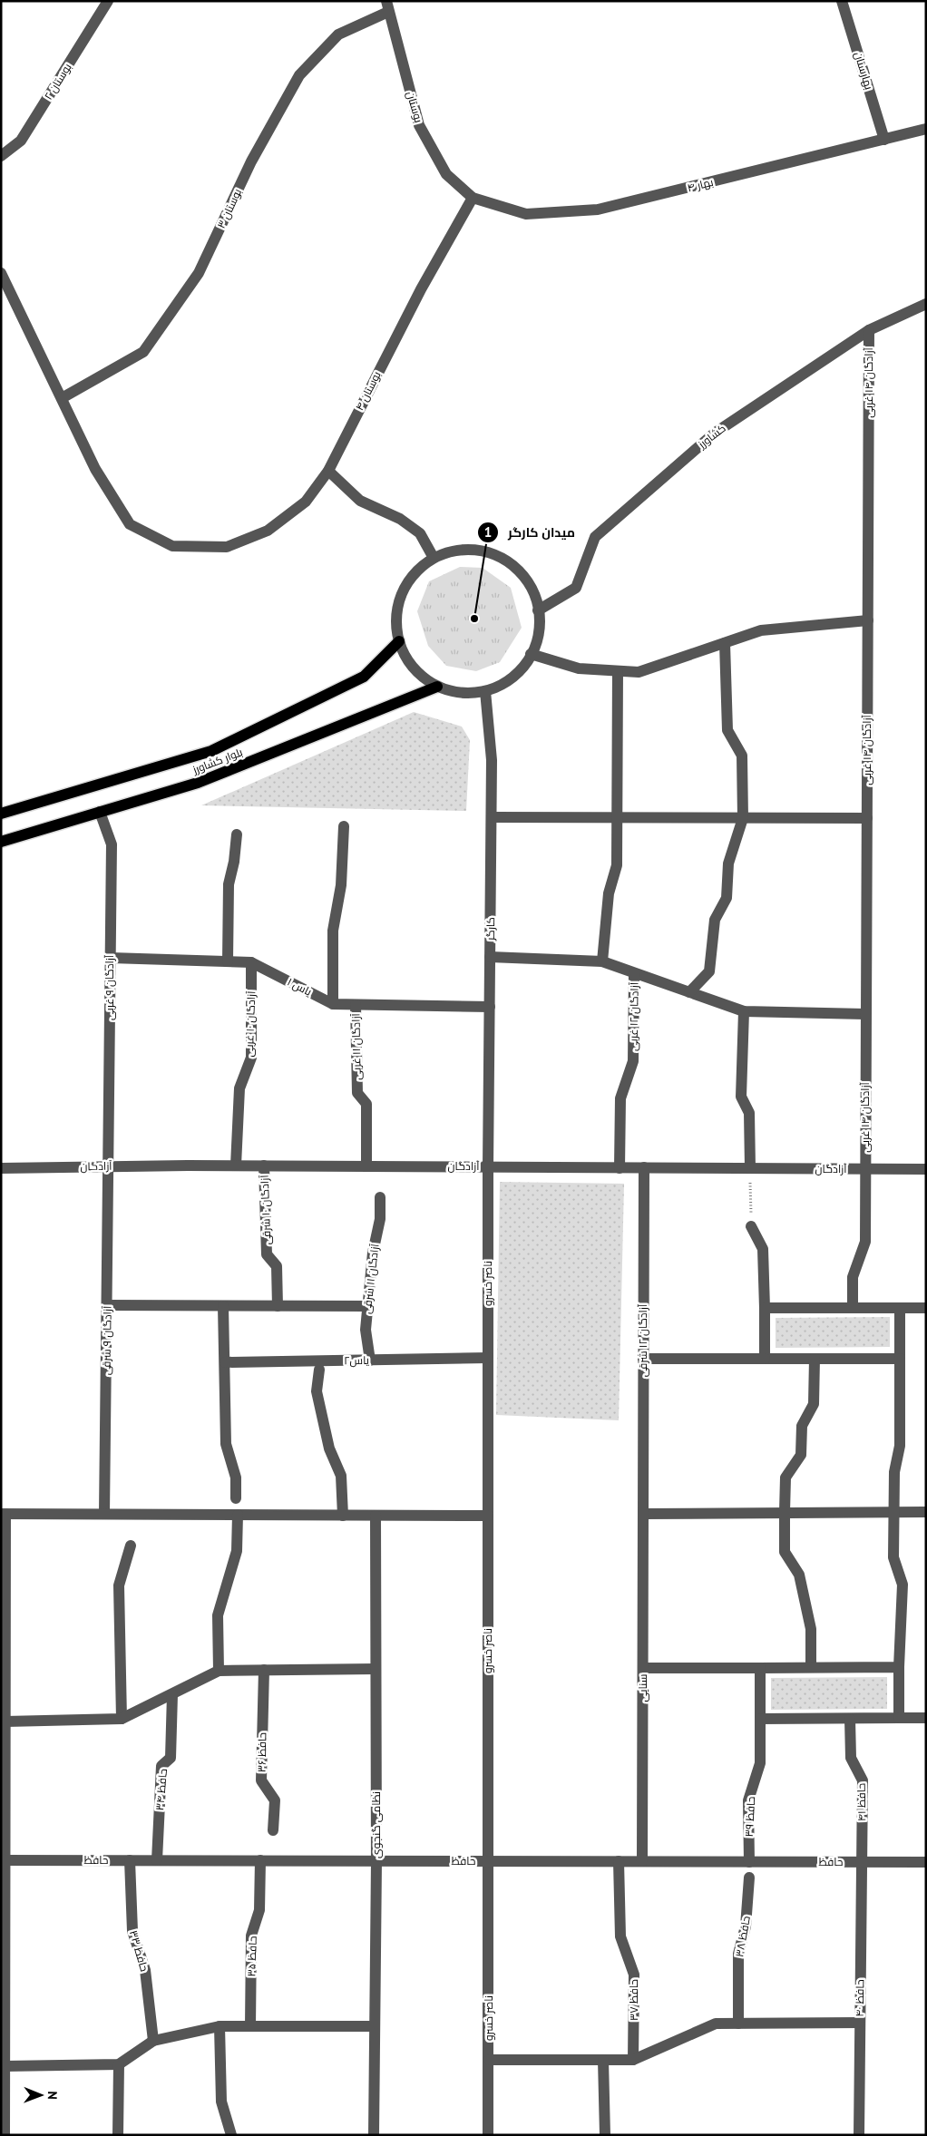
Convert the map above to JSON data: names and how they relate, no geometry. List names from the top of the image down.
{
  "streets": {
    "main road": ["بلوار کشاورز"],
    "street": [
      "بهارستان",
      "بوستان ۲",
      "بوستان",
      "بهار ۴",
      "بوستان ۳",
      "آزادگان ۱۴ غربی",
      "بوستان ۴",
      "کشاورز",
      "کارگر",
      "یاس ۱",
      "آزادگان ۹ غربی",
      "آزادگان ۱۲ غربی",
      "آزادگان ۱۰ غربی",
      "آزادگان ۱۱ غربی",
      "آزادگان",
      "آزادگان ۱۰ شرقی",
      "آزادگان ۱۱ شرقی",
      "ناصر خسرو",
      "آزادگان ۹ شرقی",
      "آزادگان ۱۲ شرقی",
      "یاس۲",
      "سنایی",
      "حافظ ۳۶",
      "حافظ ۳۴",
      "حافظ ۴۱",
      "حافظ ۳۹",
      "نظامی گنجوی",
      "حافظ",
      "حافظ ۳۸",
      "حافظ ۳۳",
      "حافظ ۳۵",
      "حافظ ۴۰",
      "حافظ ۳۷"
    ]
  },
  "crossings": [
    ["بهارستان", "بهار ۴"],
    ["بوستان", "بهار ۴"],
    ["بوستان", "بوستان ۳"],
    ["بوستان", "بوستان ۴"],
    ["بهار ۴", "بوستان ۴"],
    ["بوستان ۳", "بوستان ۴"],
    ["آزادگان ۱۴ غربی", "کشاورز"],
    ["آزادگان ۱۴ غربی", "آزادگان"],
    ["کشاورز", "بلوار کشاورز"],
    ["کشاورز", "کارگر"],
    ["بلوار کشاورز", "کارگر"],
    ["بلوار کشاورز", "آزادگان ۹ غربی"],
    ["کارگر", "یاس ۱"],
    ["کارگر", "آزادگان"],
    ["کارگر", "ناصر خسرو"],
    ["یاس ۱", "آزادگان ۹ غربی"],
    ["یاس ۱", "آزادگان ۱۰ غربی"],
    ["یاس ۱", "آزادگان ۱۱ غربی"],
    ["آزادگان ۹ غربی", "آزادگان"],
    ["آزادگان ۹ غربی", "آزادگان ۹ شرقی"],
    ["آزادگان ۱۲ غربی", "آزادگان"],
    ["آزادگان ۱۰ غربی", "آزادگان"],
    ["آزادگان ۱۱ غربی", "آزادگان"],
    ["آزادگان", "آزادگان ۱۰ شرقی"],
    ["آزادگان", "ناصر خسرو"],
    ["آزادگان", "آزادگان ۹ شرقی"],
    ["آزادگان", "آزادگان ۱۲ شرقی"],
    ["آزادگان ۱۱ شرقی", "یاس۲"],
    ["ناصر خسرو", "یاس۲"],
    ["ناصر خسرو", "حافظ"],
    ["آزادگان ۱۲ شرقی", "سنایی"],
    ["سنایی", "حافظ"],
    ["حافظ ۳۴", "حافظ"],
    ["حافظ ۴۱", "حافظ"],
    ["حافظ ۴۱", "حافظ ۴۰"],
    ["حافظ ۳۹", "حافظ"],
    ["نظامی گنجوی", "حافظ"],
    ["حافظ", "حافظ ۳۳"],
    ["حافظ", "حافظ ۳۵"],
    ["حافظ", "حافظ ۴۰"],
    ["حافظ", "حافظ ۳۷"]
  ],
  "places": ["میدان کارگر"],
  "north": "right"
}
